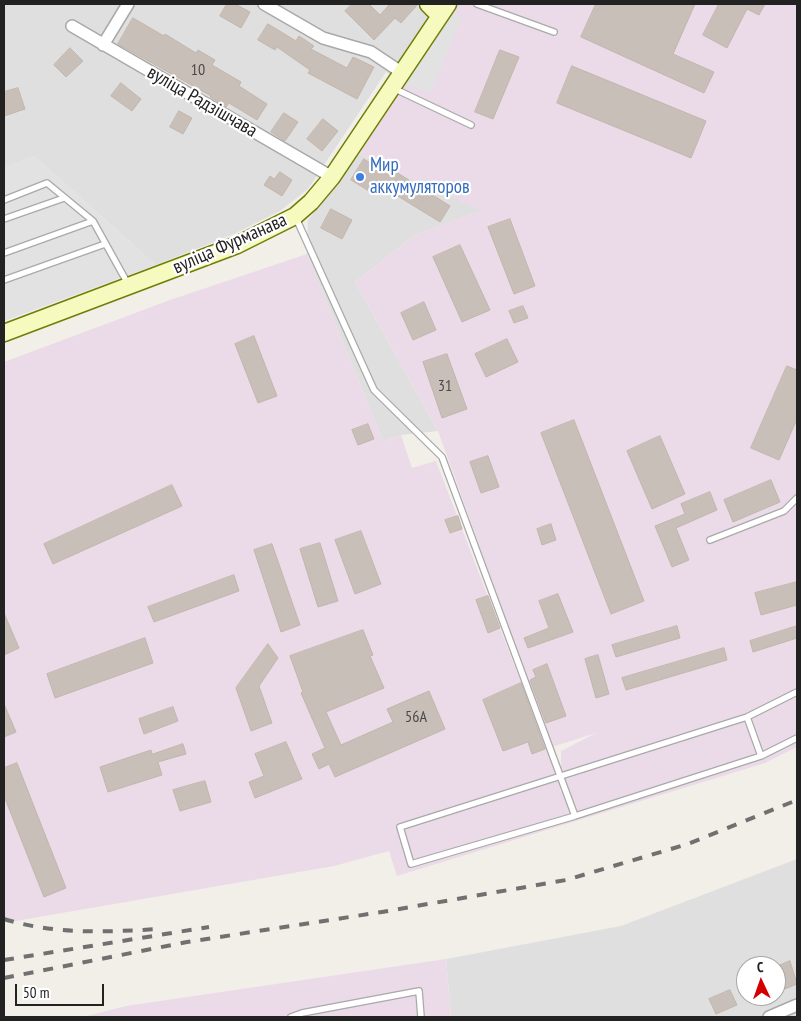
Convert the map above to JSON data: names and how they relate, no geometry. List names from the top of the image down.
{
  "streets": {
    "street": ["вуліца Радзішчава", "вуліца Фурманава"]
  },
  "crossings": [
    ["вуліца Радзішчава", "вуліца Фурманава"]
  ],
  "places": ["Мир аккумуляторов"],
  "house_numbers": ["10", "31", "56А"],
  "scale_bar": "50 m",
  "north": "top"
}
